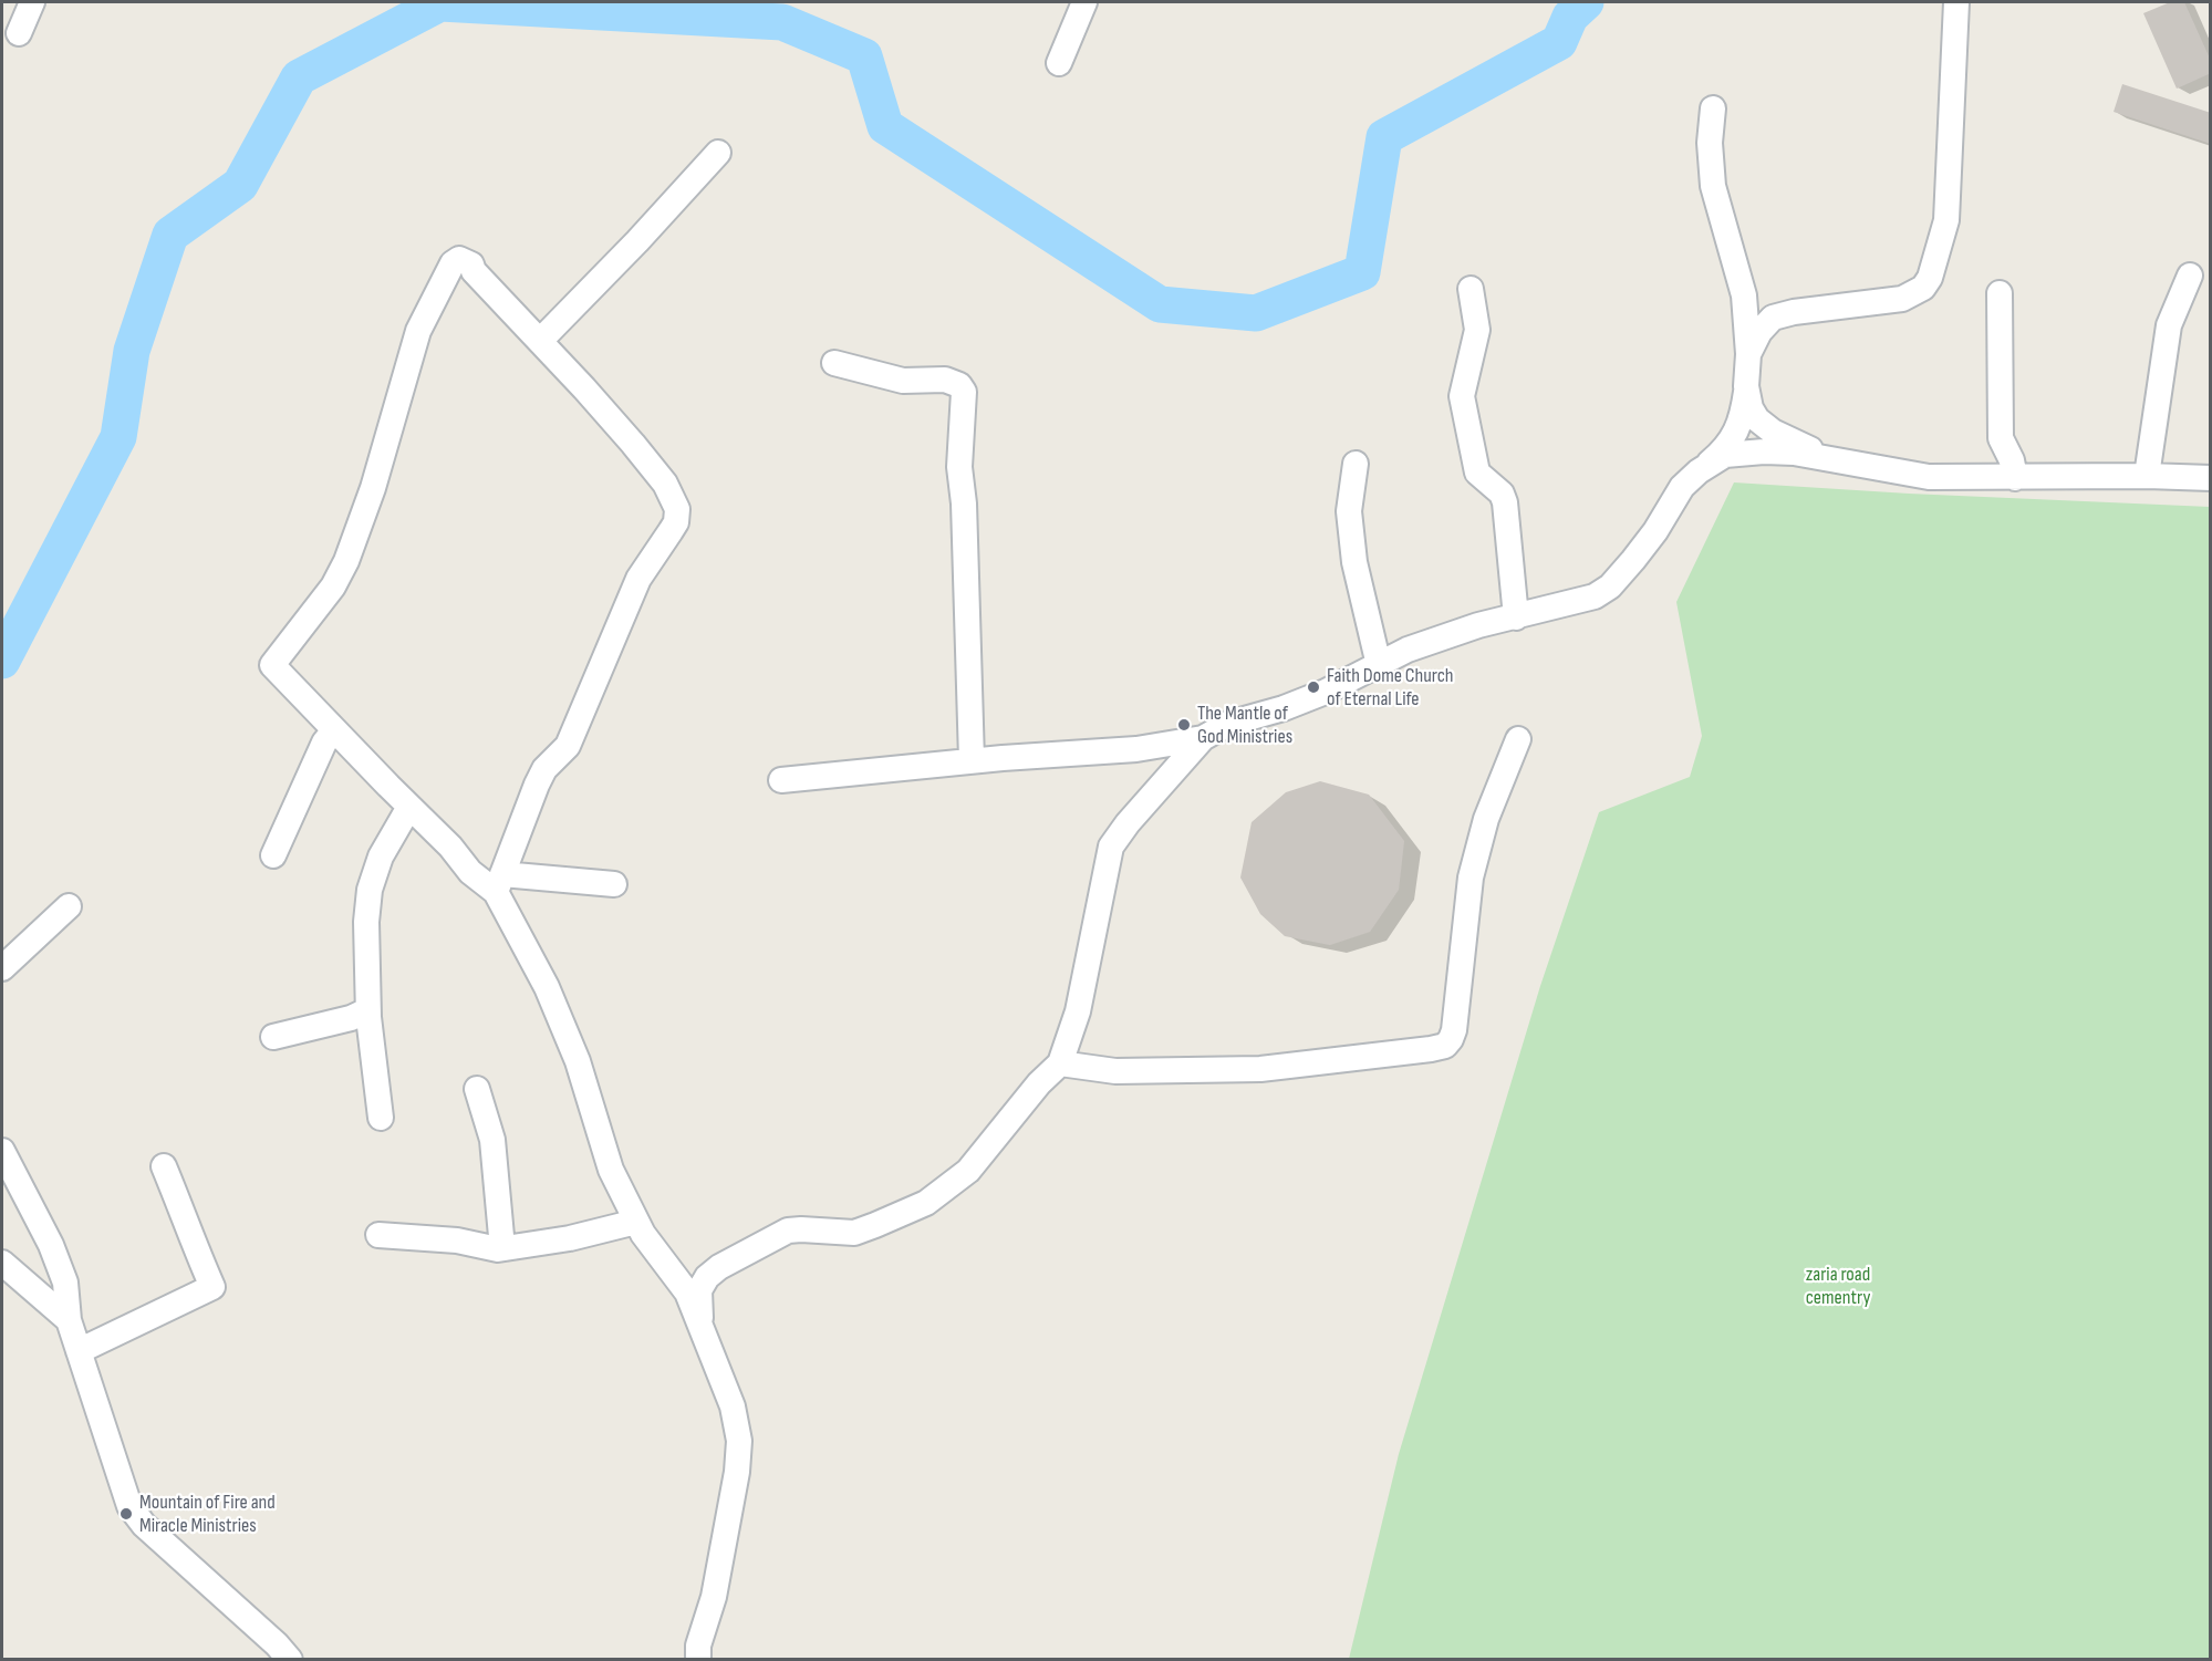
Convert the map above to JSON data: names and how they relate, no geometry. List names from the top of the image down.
{
  "parks": ["zaria road cementry"],
  "places": ["Faith Dome Church of Eternal Life", "The Mantle of God Ministries", "Mountain of Fire and Miracle Ministries"]
}
